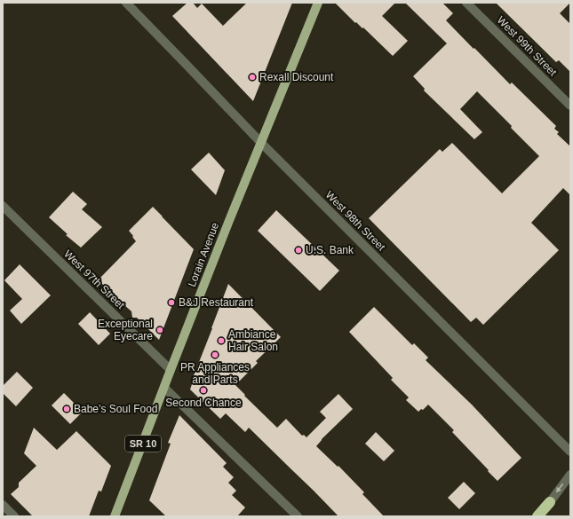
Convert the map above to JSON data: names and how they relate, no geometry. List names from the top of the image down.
{
  "streets": {
    "main road": ["Lorain Avenue", "SR 10"],
    "street": ["West 99th Street", "West 98th Street", "West 97th Street"]
  },
  "crossings": [
    ["West 98th Street", "Lorain Avenue"],
    ["Lorain Avenue", "West 97th Street"]
  ],
  "places": [
    "Rexall Discount",
    "U.S. Bank",
    "B&J Restaurant",
    "Exceptional Eyecare",
    "Ambiance Hair Salon",
    "PR Appliances and Parts",
    "Second Chance",
    "Babe’s Soul Food"
  ]
}
